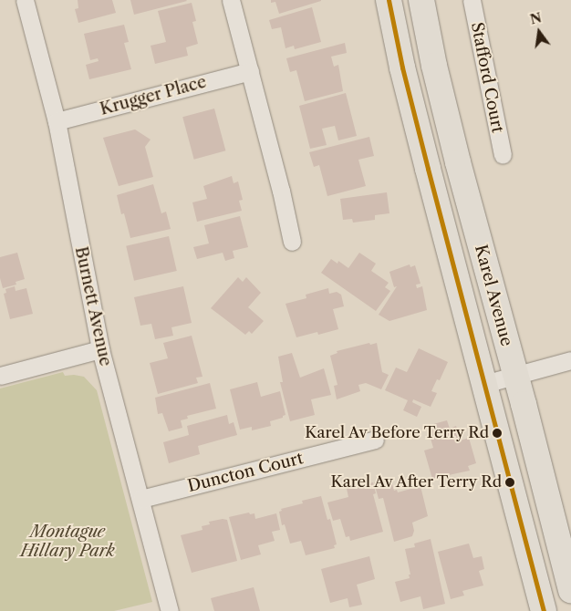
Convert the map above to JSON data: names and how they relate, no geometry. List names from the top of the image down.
{
  "streets": {
    "main road": ["Karel Avenue"],
    "street": [
      "Stafford Court",
      "Krugger Place",
      "Burnett Avenue",
      "Duncton Court"
    ]
  },
  "crossings": [
    ["Krugger Place", "Burnett Avenue"],
    ["Burnett Avenue", "Duncton Court"]
  ],
  "parks": ["Montague Hillary Park"],
  "places": ["Karel Av Before Terry Rd", "Karel Av After Terry Rd"],
  "north": "top"
}
